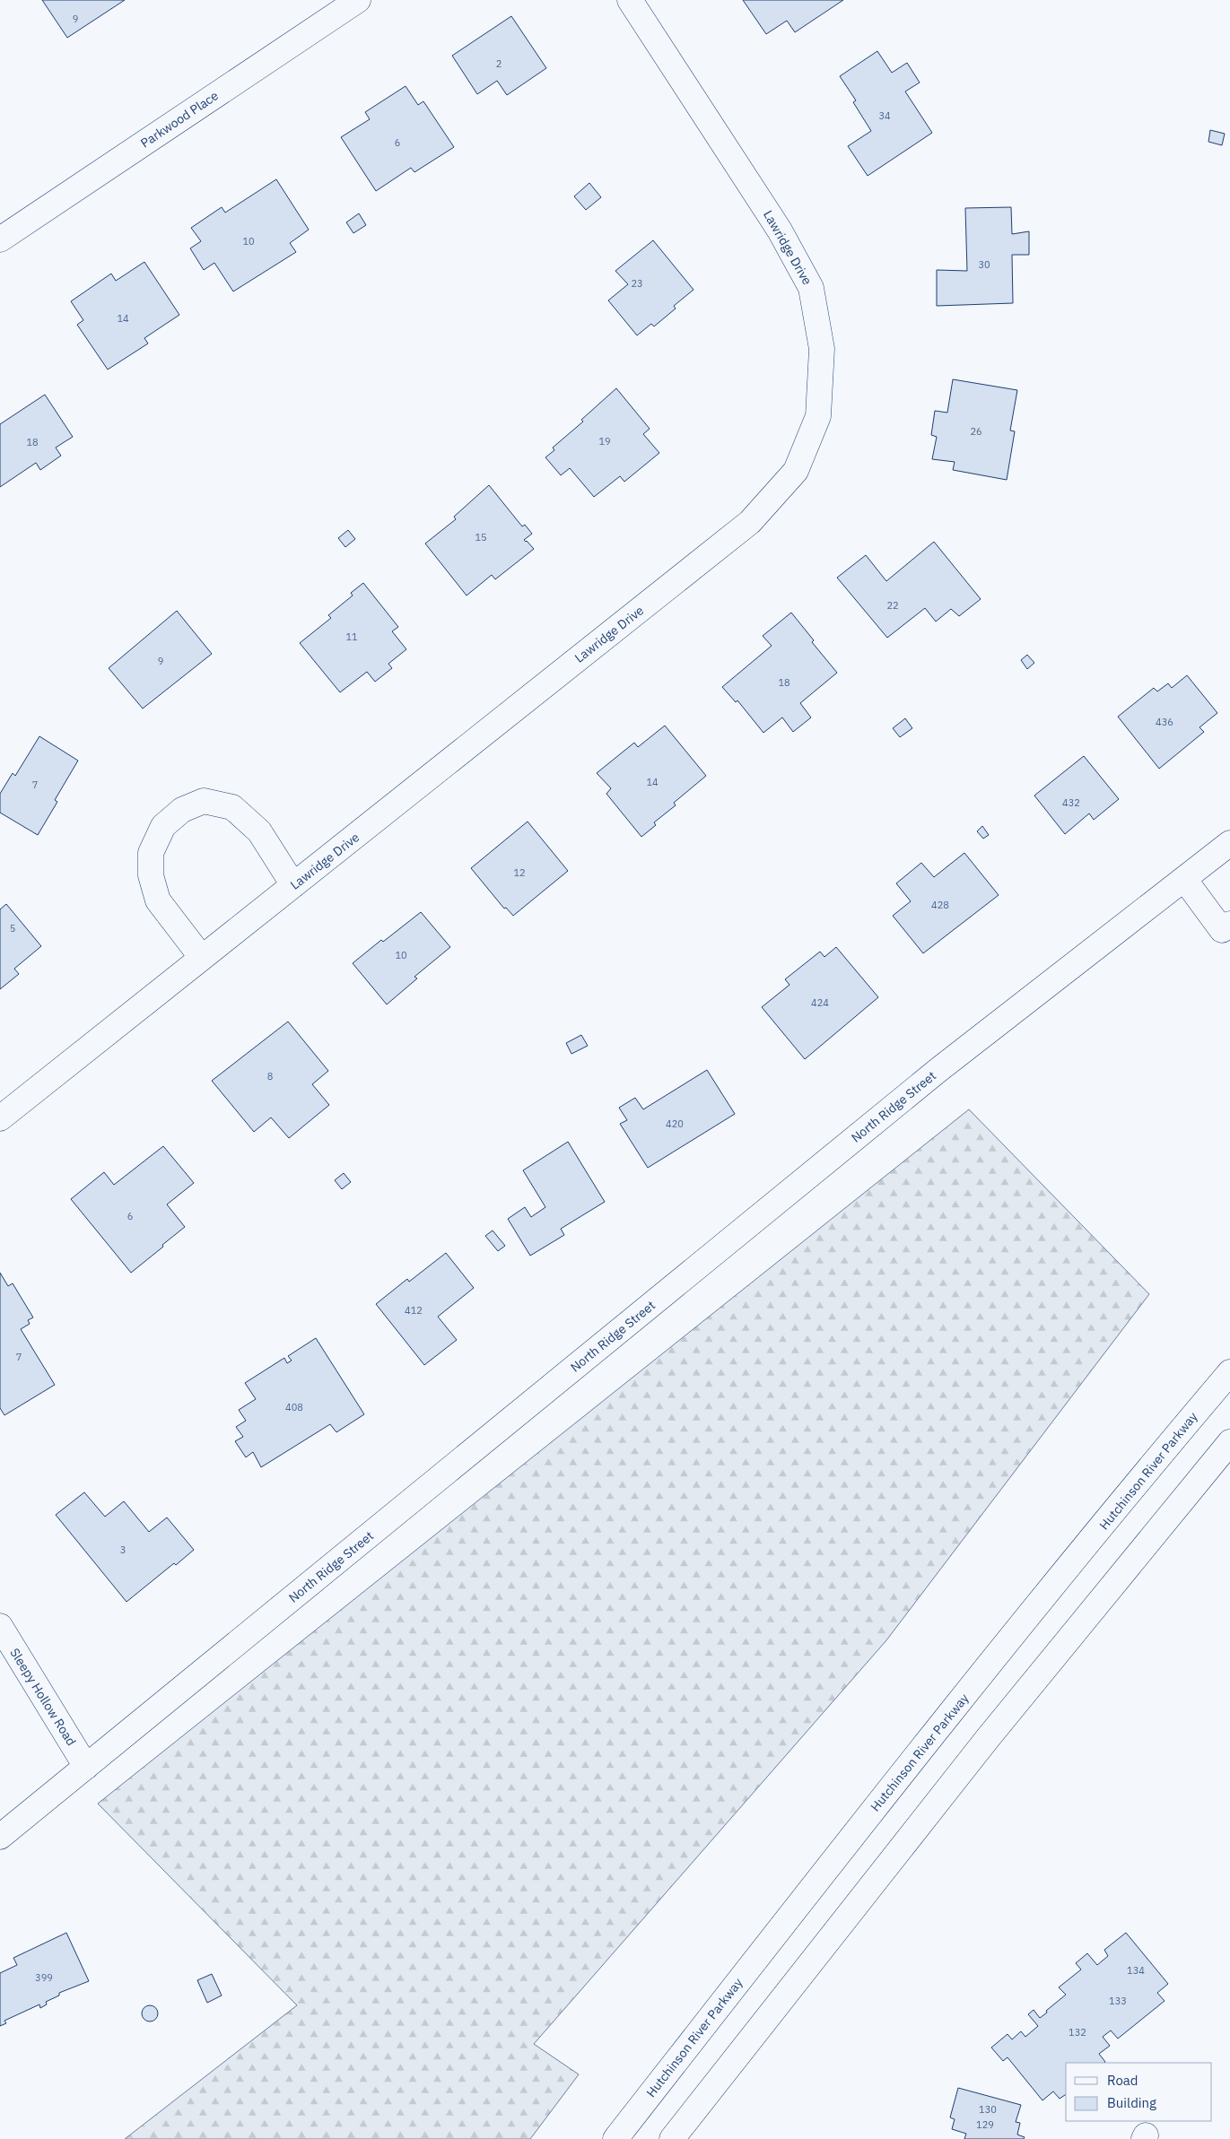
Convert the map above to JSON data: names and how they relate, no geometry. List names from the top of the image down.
{
  "streets": {
    "main road": [
      "Parkwood Place",
      "Lawridge Drive",
      "North Ridge Street",
      "Hutchinson River Parkway",
      "Sleepy Hollow Road"
    ]
  },
  "crossings": [
    ["North Ridge Street", "Sleepy Hollow Road"]
  ],
  "house_numbers": [
    "9",
    "2",
    "34",
    "6",
    "10",
    "30",
    "23",
    "14",
    "26",
    "19",
    "18",
    "15",
    "22",
    "11",
    "9",
    "18",
    "436",
    "14",
    "7",
    "432",
    "12",
    "428",
    "5",
    "10",
    "424",
    "8",
    "420",
    "6",
    "412",
    "7",
    "408",
    "3",
    "134",
    "399",
    "133",
    "132",
    "130",
    "129"
  ],
  "legend": ["Road", "Building"]
}
